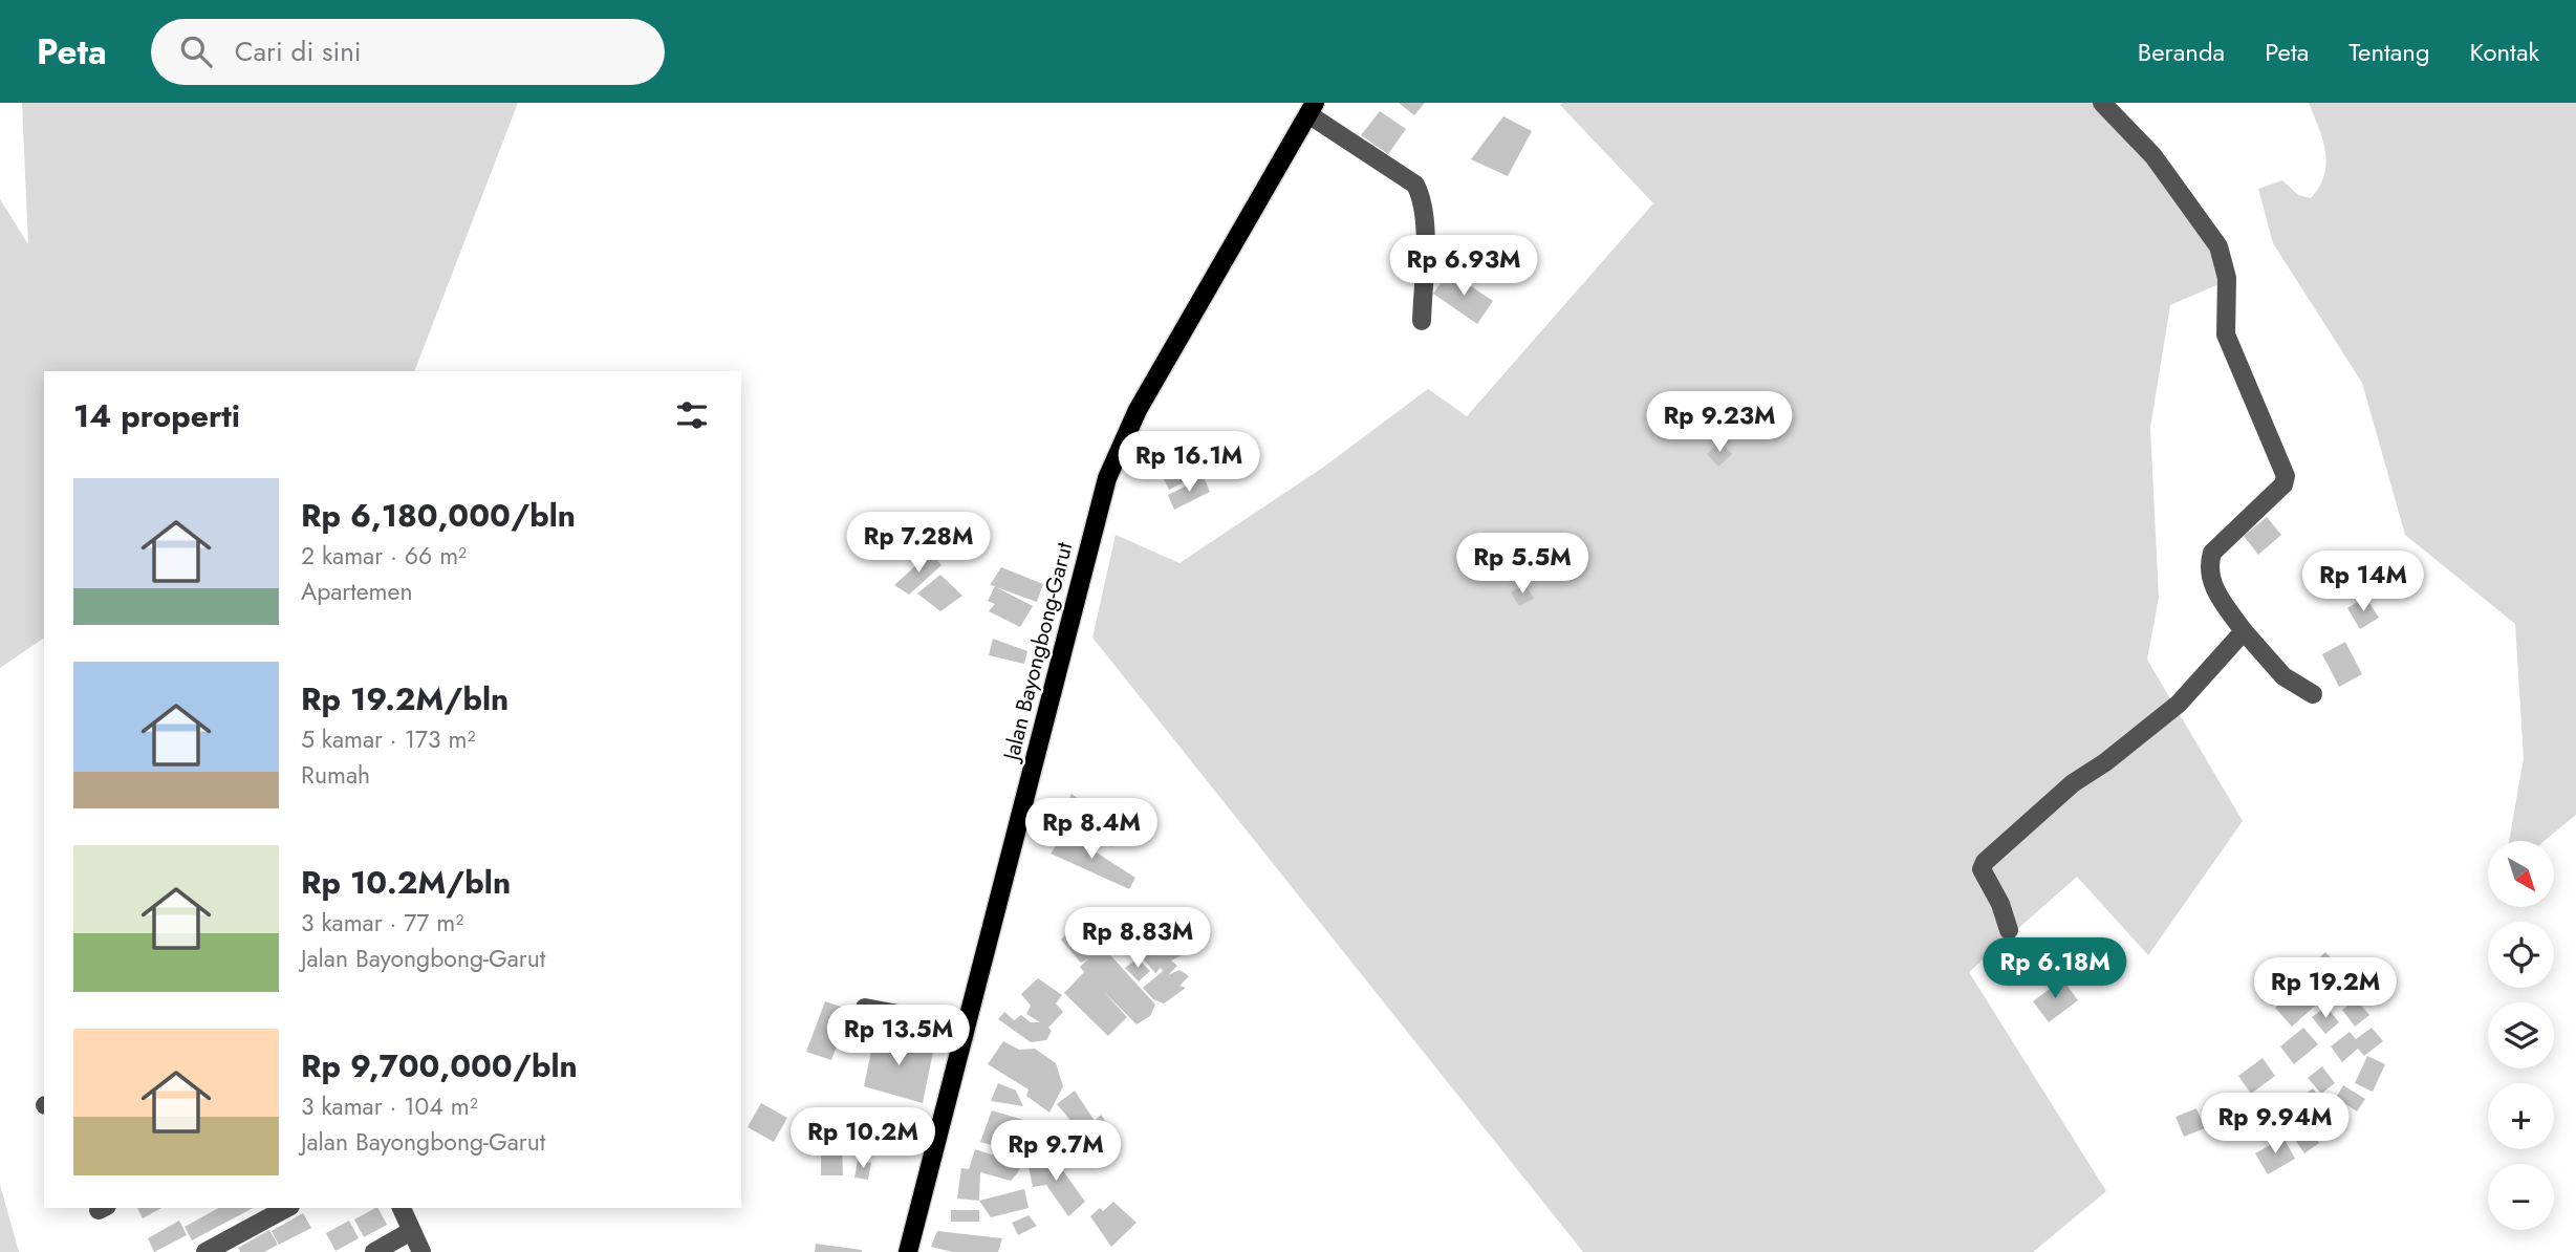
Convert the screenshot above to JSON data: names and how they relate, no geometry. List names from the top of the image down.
{
  "streets": {
    "main road": ["Jalan Bayongbong-Garut"]
  },
  "north": "bottom right",
  "page": {
    "header": "Peta",
    "search": "Cari di sini",
    "nav": [
      "Beranda",
      "Peta",
      "Tentang",
      "Kontak"
    ],
    "price": [
      "Rp 6.93M",
      "Rp 9.23M",
      "Rp 16.1M",
      "Rp 7.28M",
      "Rp 5.5M",
      "Rp 14M",
      "Rp 8.4M",
      "Rp 8.83M",
      "Rp 6.18M",
      "Rp 19.2M",
      "Rp 13.5M",
      "Rp 9.94M",
      "Rp 10.2M",
      "Rp 9.7M"
    ],
    "heading": "14 properti",
    "list": [
      {
        "name": "Rp 6,180,000/bln",
        "note": "2 kamar · 66 m² · Apartemen"
      },
      {
        "name": "Rp 19.2M/bln",
        "note": "5 kamar · 173 m² · Rumah"
      },
      {
        "name": "Rp 10.2M/bln",
        "note": "3 kamar · 77 m² · Jalan Bayongbong-Garut"
      },
      {
        "name": "Rp 9,700,000/bln",
        "note": "3 kamar · 104 m² · Jalan Bayongbong-Garut"
      }
    ],
    "map_buttons": ["+", "−"]
  }
}
